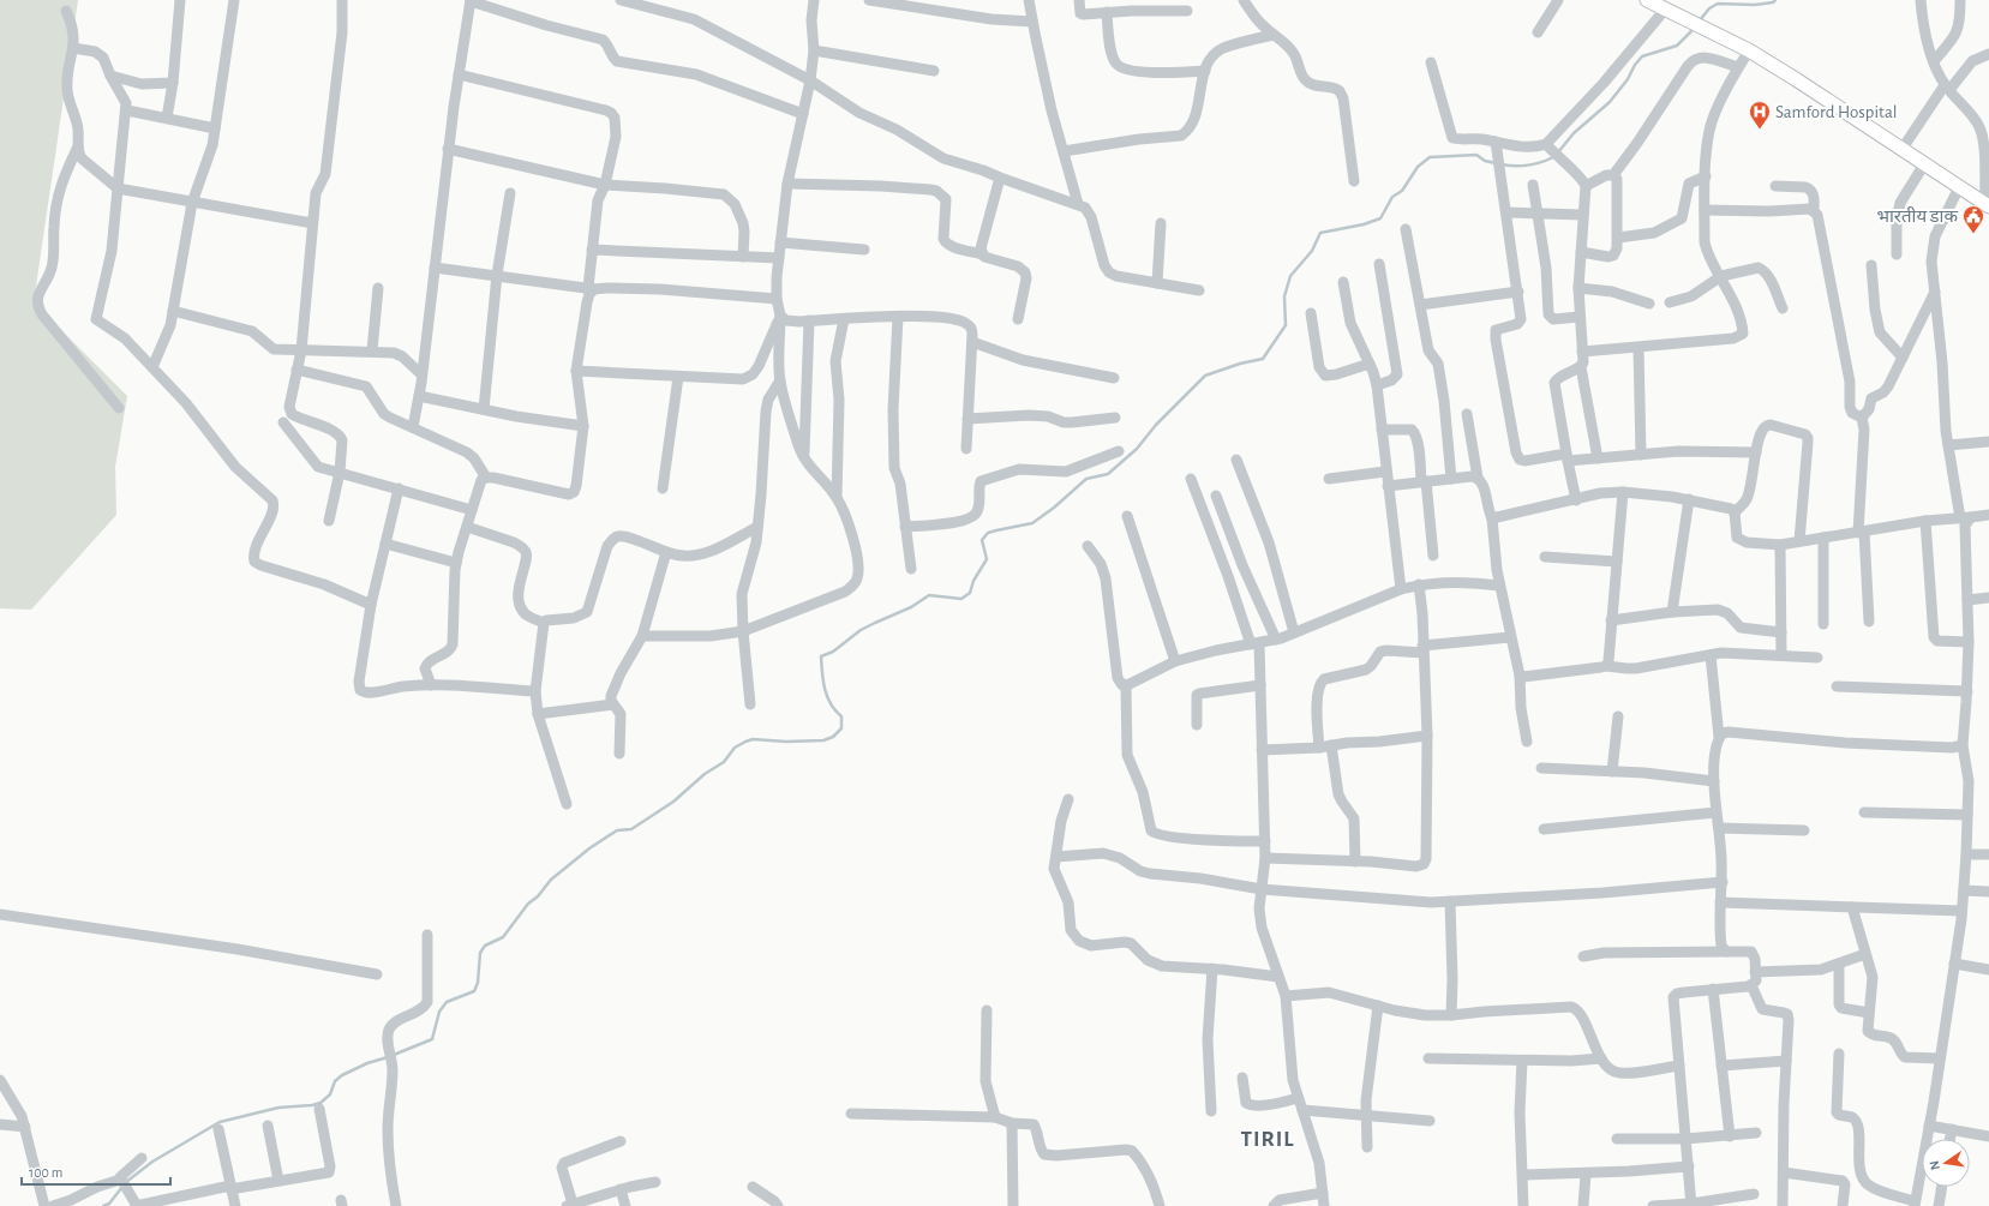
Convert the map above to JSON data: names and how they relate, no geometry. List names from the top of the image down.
{
  "districts": ["TIRIL"],
  "places": {
    "hospital": ["Samford Hospital"],
    "public building": ["भारतीय डाक"]
  },
  "scale_bar": "100 m",
  "north": "left"
}
